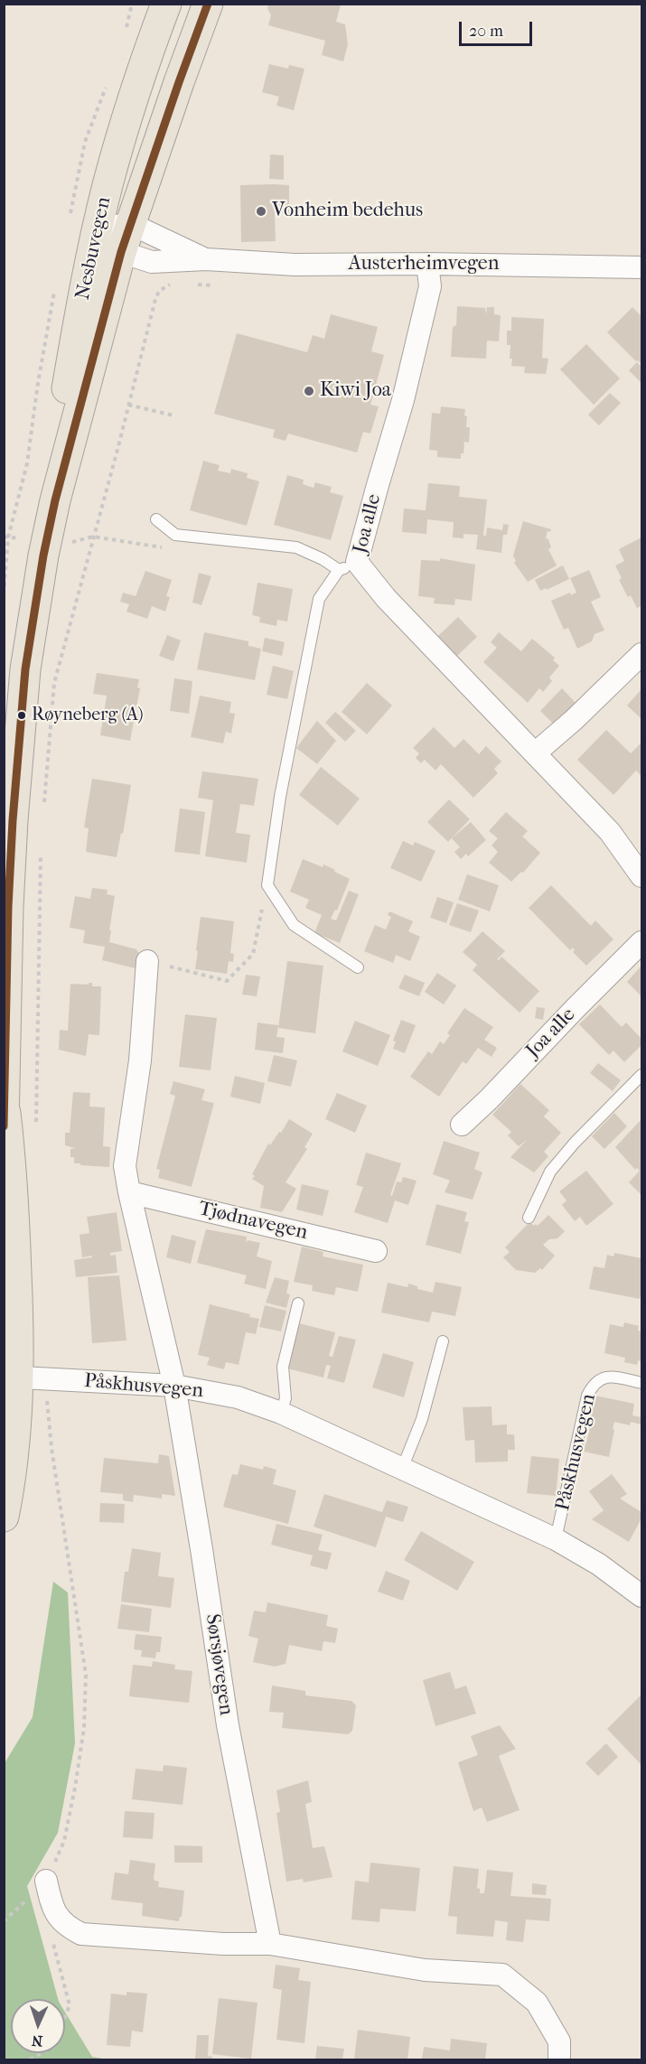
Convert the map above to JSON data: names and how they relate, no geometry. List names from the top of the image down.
{
  "streets": {
    "main road": ["Nesbuvegen"],
    "street": [
      "Austerheimvegen",
      "Joa alle",
      "Tjødnavegen",
      "Påskhusvegen",
      "Sørsjøvegen"
    ]
  },
  "crossings": [
    ["Nesbuvegen", "Austerheimvegen"],
    ["Nesbuvegen", "Påskhusvegen"],
    ["Austerheimvegen", "Joa alle"],
    ["Påskhusvegen", "Sørsjøvegen"]
  ],
  "places": ["Vonheim bedehus", "Kiwi Joa", "Røyneberg (A)"],
  "scale_bar": "20 m",
  "north": "bottom"
}
